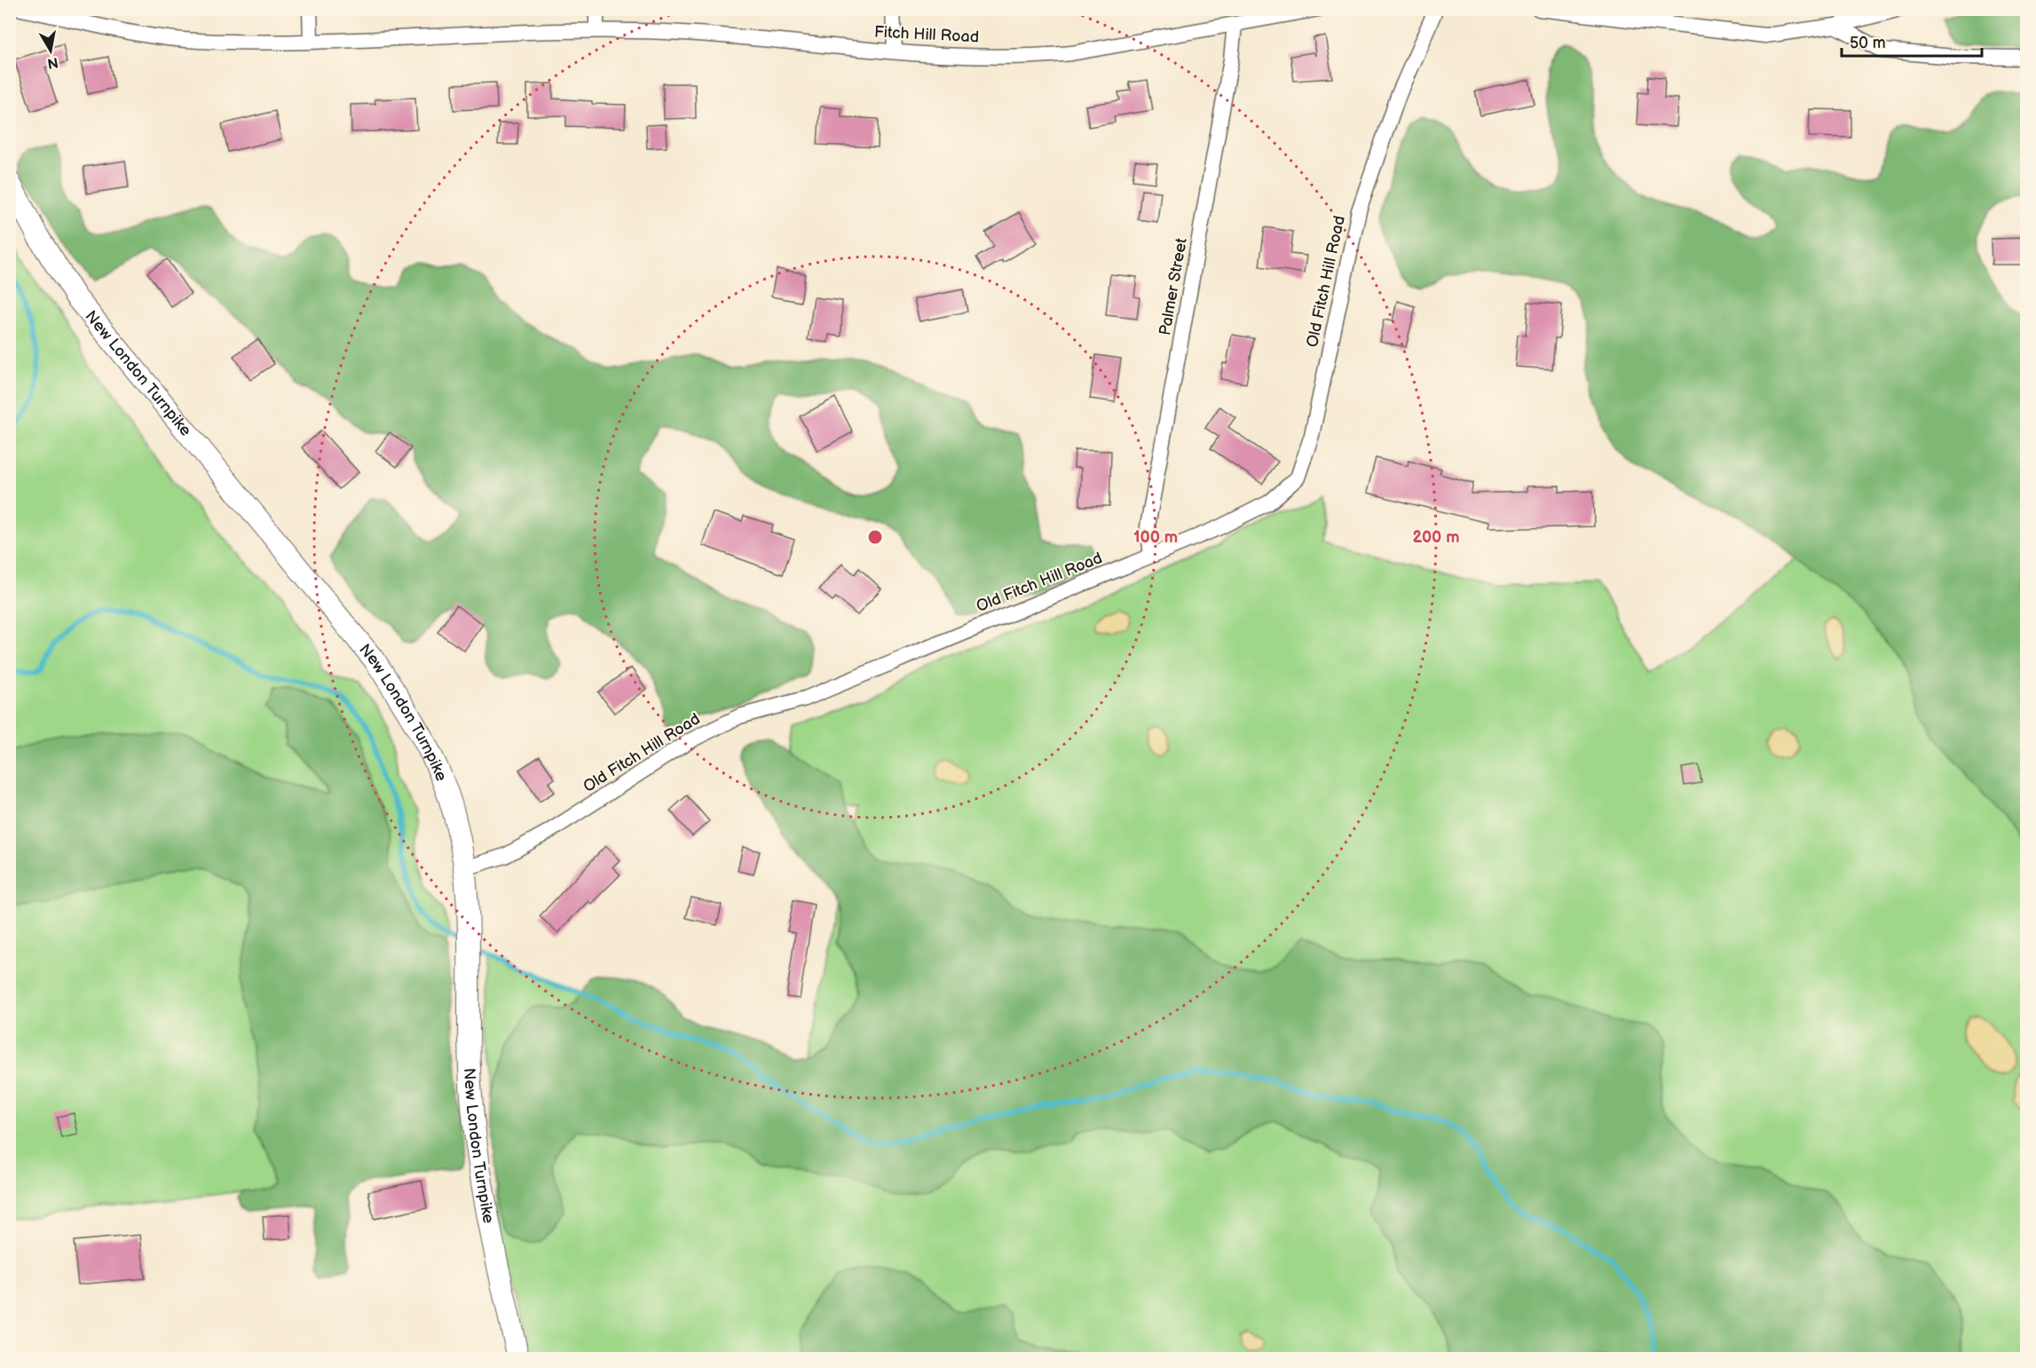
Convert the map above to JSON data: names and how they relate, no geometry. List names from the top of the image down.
{
  "streets": {
    "main road": ["New London Turnpike"],
    "street": ["Fitch Hill Road", "Old Fitch Hill Road", "Palmer Street"]
  },
  "crossings": [
    ["Fitch Hill Road", "Palmer Street"],
    ["Old Fitch Hill Road", "Palmer Street"],
    ["Old Fitch Hill Road", "New London Turnpike"]
  ],
  "scale_bar": "50 m",
  "north": "bottom",
  "rings": ["100 m", "200 m"]
}
